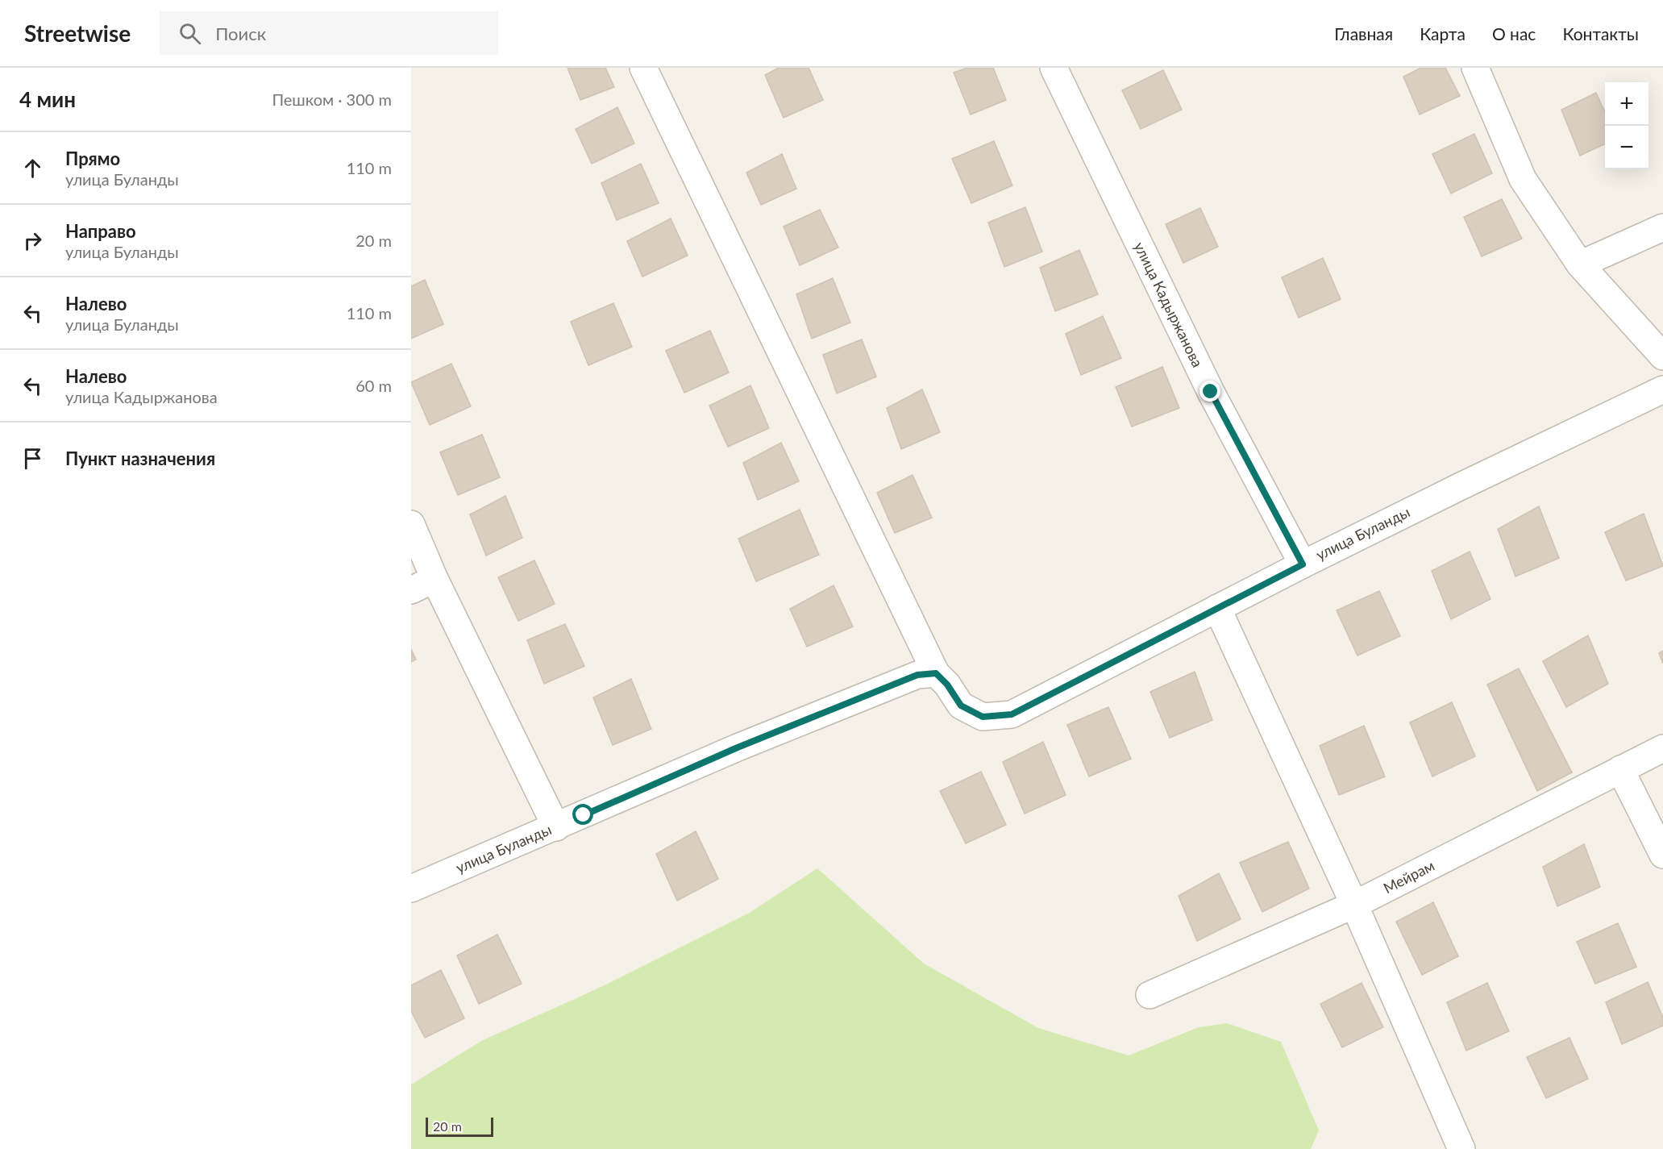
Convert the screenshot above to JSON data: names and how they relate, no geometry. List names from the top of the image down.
{
  "streets": {
    "street": ["улица Кадыржанова", "улица Буланды", "Мейрам"]
  },
  "crossings": [
    ["улица Кадыржанова", "улица Буланды"]
  ],
  "scale_bar": "20 m",
  "page": {
    "header": "Streetwise",
    "search": "Поиск",
    "nav": [
      "Главная",
      "Карта",
      "О нас",
      "Контакты"
    ],
    "heading": ["4 мин", "Пешком · 300 m"],
    "map_buttons": ["+", "−"],
    "list": [
      ["Прямо", "улица Буланды", "110 m"],
      ["Направо", "улица Буланды", "20 m"],
      ["Налево", "улица Буланды", "110 m"],
      ["Налево", "улица Кадыржанова", "60 m"],
      "Пункт назначения"
    ],
    "scale": "20 m"
  }
}
